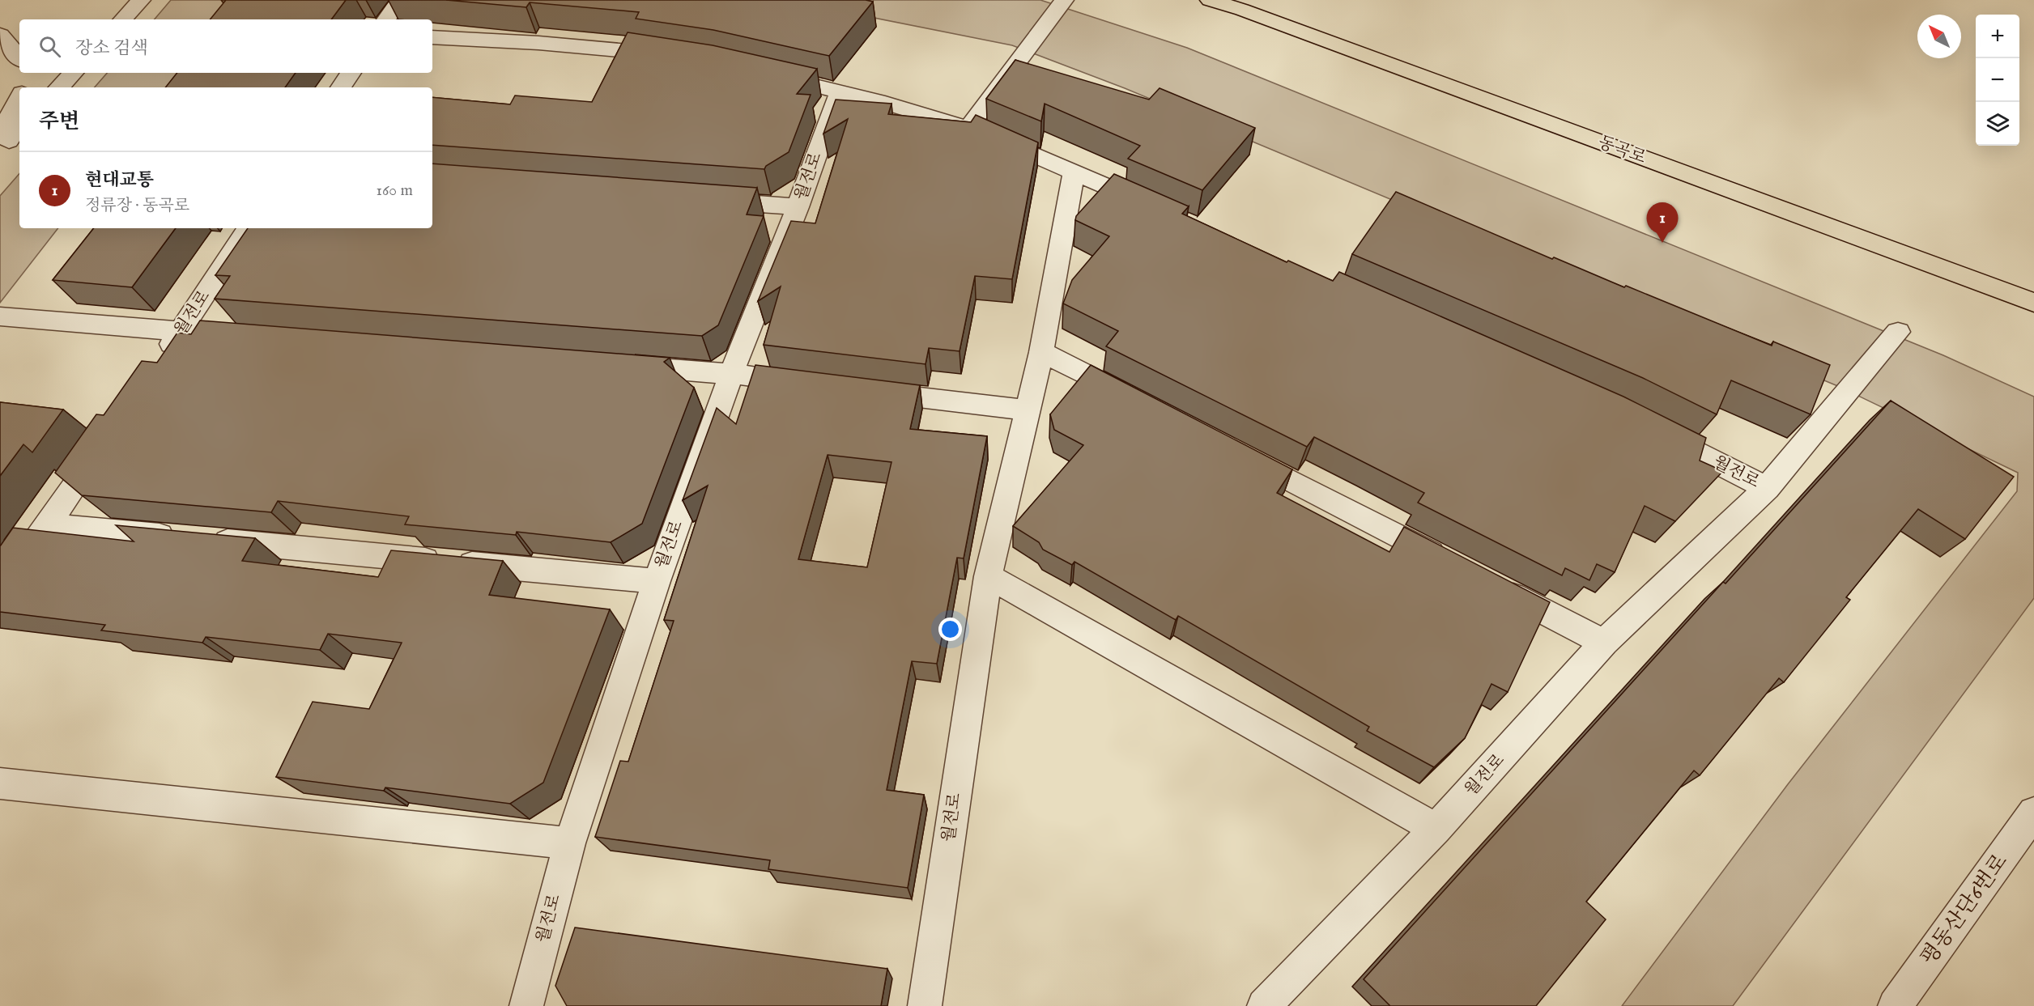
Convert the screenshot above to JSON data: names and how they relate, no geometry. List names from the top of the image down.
{
  "streets": {
    "main road": ["동곡로"],
    "street": ["월전로", "평동산단6번로"]
  },
  "north": "top left",
  "page": {
    "map_buttons": ["+", "−"],
    "search": "장소 검색",
    "heading": "주변",
    "list": [
      {
        "mark": "1",
        "name": "현대교통",
        "note": "정류장 · 동곡로",
        "value": "160 m"
      }
    ],
    "pins": "1"
  }
}
